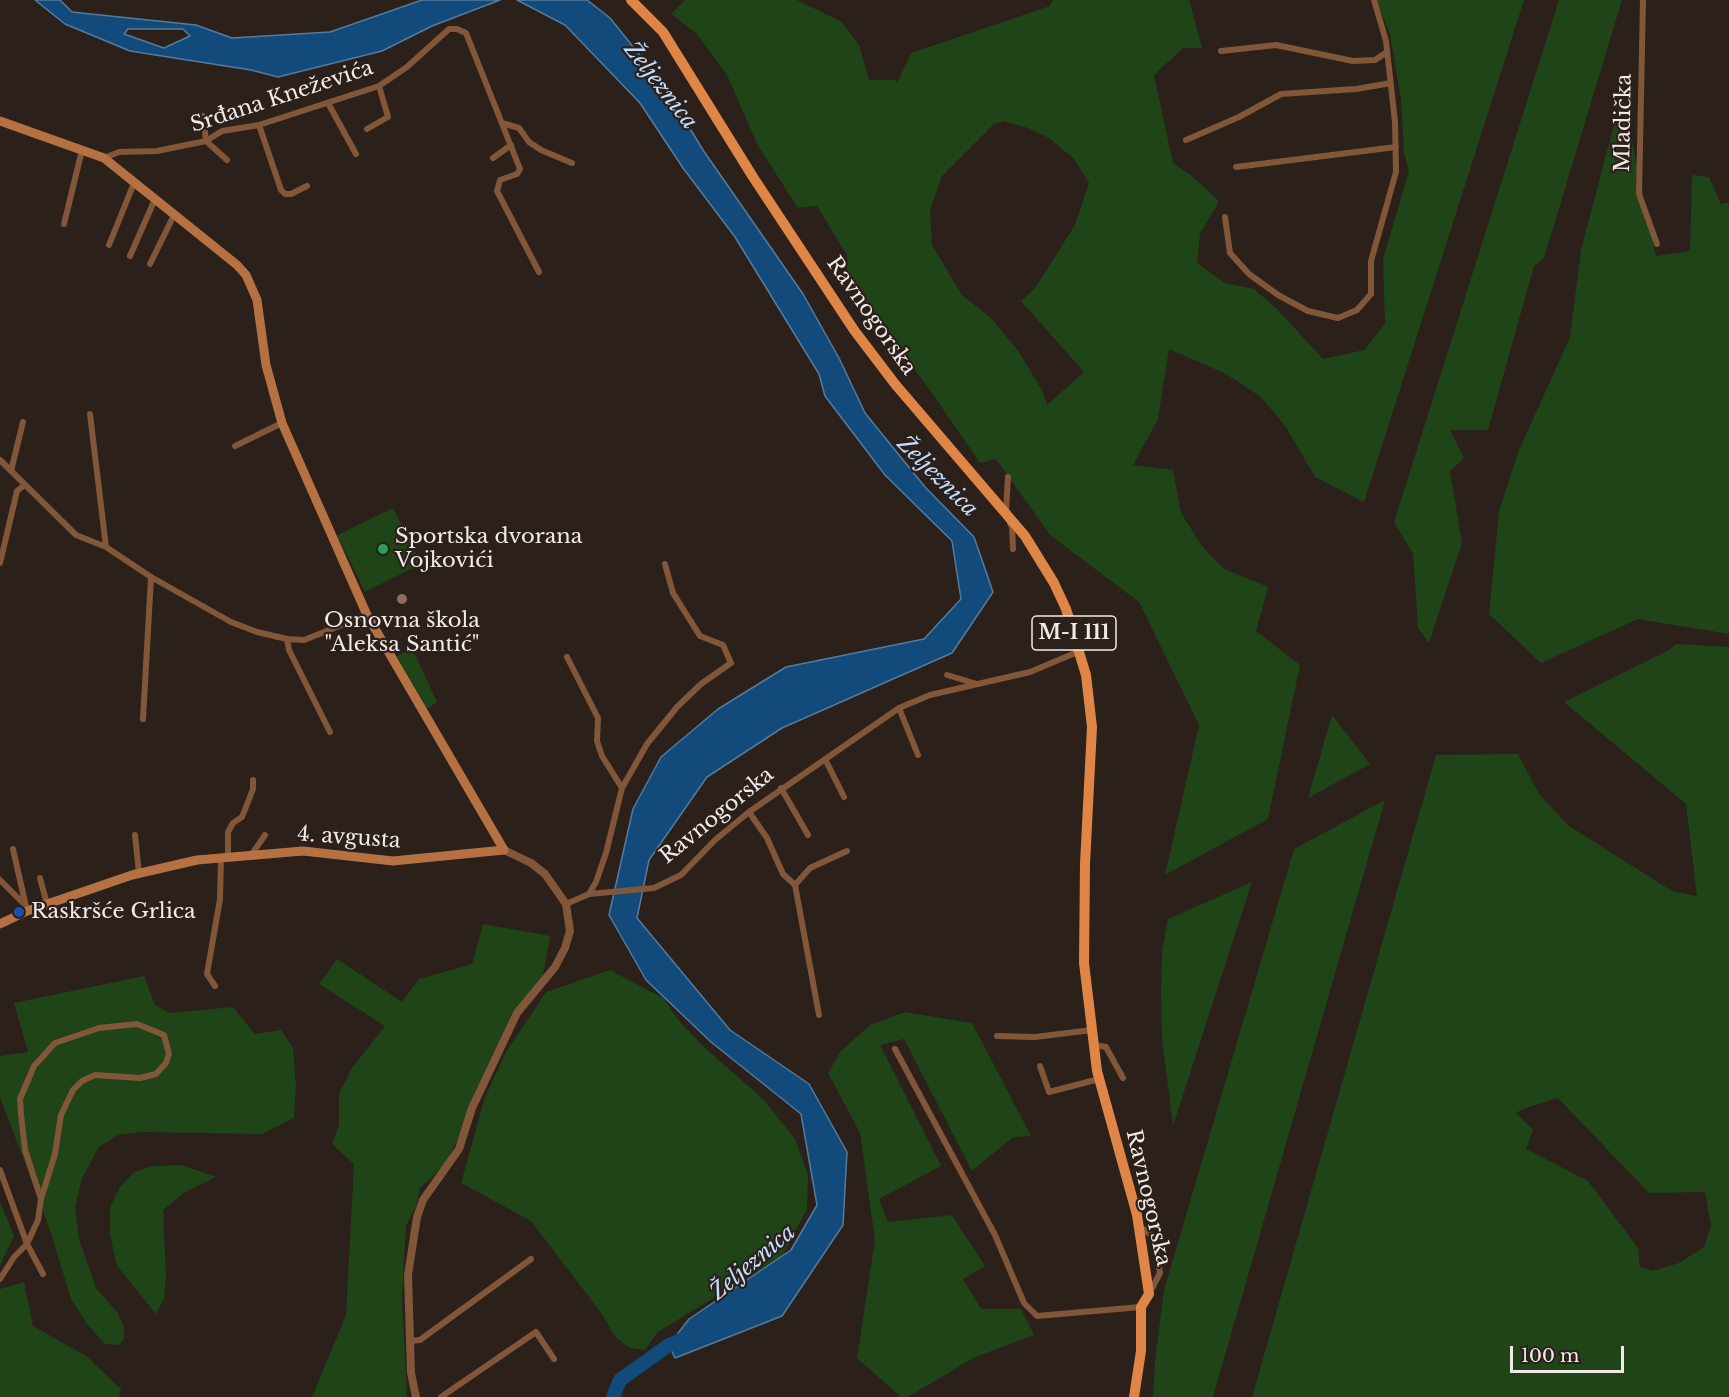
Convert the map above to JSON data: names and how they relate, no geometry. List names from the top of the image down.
{
  "streets": {
    "main road": ["Ravnogorska", "M-I 111", "4. avgusta"],
    "street": ["Srđana Kneževića", "Mladička"]
  },
  "water": ["Željeznica"],
  "places": ["Sportska dvorana Vojkovići", "Osnovna škola \"Aleksa Santić\"", "Raskršće Grlica"],
  "scale_bar": "100 m"
}
